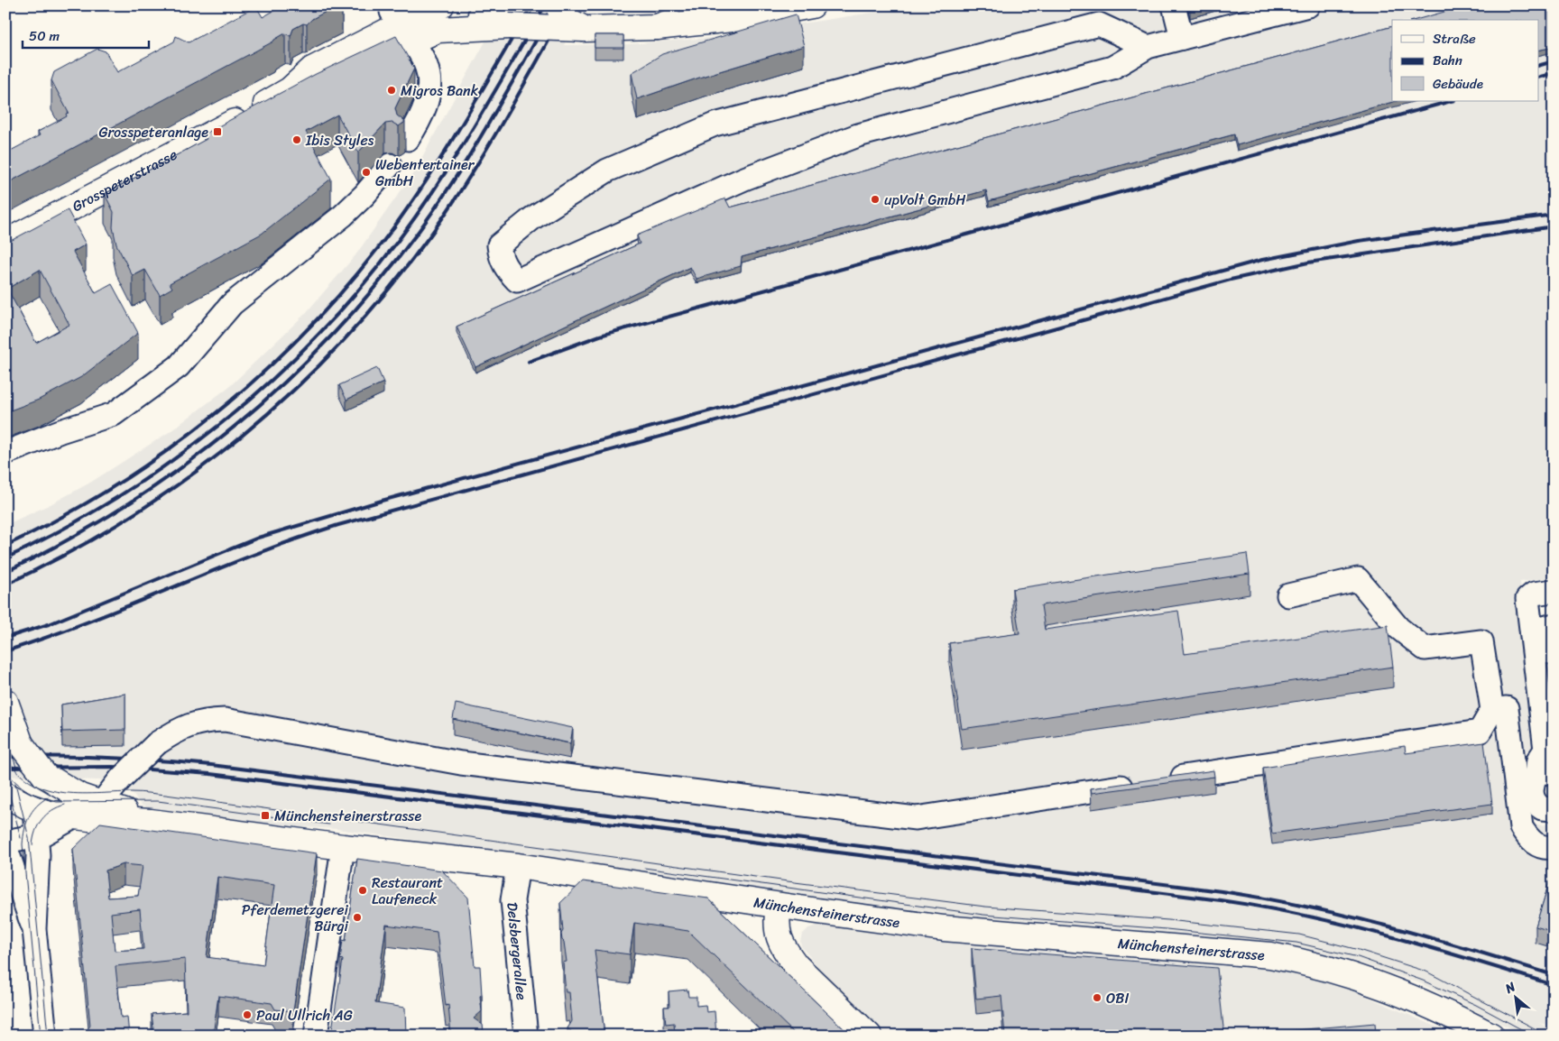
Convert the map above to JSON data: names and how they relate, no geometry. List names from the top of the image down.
{
  "streets": {
    "main road": ["Grosspeterstrasse", "Münchensteinerstrasse"],
    "street": ["Delsbergerallee"]
  },
  "crossings": [
    ["Münchensteinerstrasse", "Delsbergerallee"]
  ],
  "places": {
    "other": [
      "Migros Bank",
      "Ibis Styles",
      "Webentertainer GmbH",
      "upVolt GmbH",
      "Restaurant Laufeneck",
      "Pferdemetzgerei Bürgi",
      "OBI",
      "Paul Ullrich AG"
    ],
    "transit": ["Grosspeteranlage", "Münchensteinerstrasse"]
  },
  "legend": ["Straße", "Bahn", "Gebäude"],
  "scale_bar": "50 m",
  "north": "top left"
}
